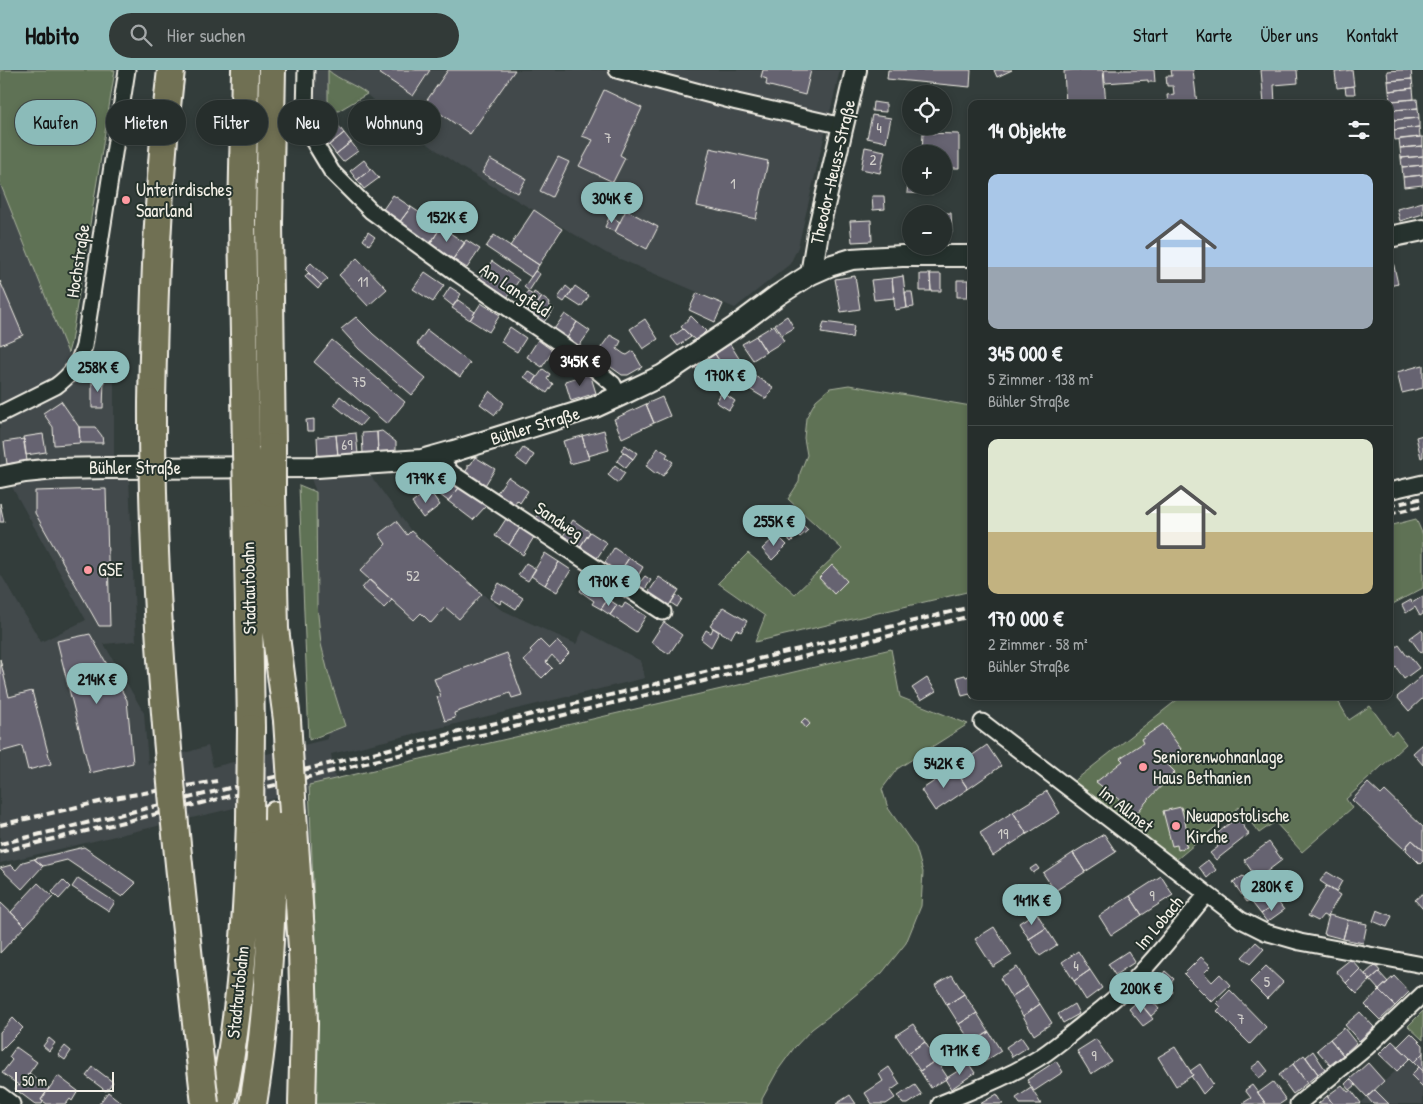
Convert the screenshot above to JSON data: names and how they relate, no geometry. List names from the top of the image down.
{
  "streets": {
    "highway": ["Stadtautobahn"],
    "main road": ["Theodor-Heuss-Straße", "Bühler Straße"],
    "street": [
      "Hochstraße",
      "Am Langfeld",
      "Sandweg",
      "Im Allmet",
      "Im Lobach"
    ]
  },
  "crossings": [
    ["Theodor-Heuss-Straße", "Bühler Straße"],
    ["Am Langfeld", "Bühler Straße"],
    ["Bühler Straße", "Sandweg"],
    ["Im Allmet", "Im Lobach"]
  ],
  "places": [
    "Unterirdisches Saarland",
    "GSE",
    "Seniorenwohnanlage Haus Bethanien",
    "Neuapostolische Kirche"
  ],
  "house_numbers": [
    "4",
    "7",
    "2",
    "1",
    "11",
    "75",
    "69",
    "52",
    "19",
    "9",
    "4",
    "5",
    "7",
    "9"
  ],
  "scale_bar": "50 m",
  "page": {
    "header": "Habito",
    "search": "Hier suchen",
    "nav": [
      "Start",
      "Karte",
      "Über uns",
      "Kontakt"
    ],
    "map_buttons": ["+", "−"],
    "chip": [
      "Kaufen",
      "Mieten",
      "Filter",
      "Neu",
      "Wohnung"
    ],
    "heading": "14 Objekte",
    "list": [
      {
        "name": "345 000 €",
        "note": "5 Zimmer · 138 m² · Bühler Straße"
      },
      {
        "name": "170 000 €",
        "note": "2 Zimmer · 58 m² · Bühler Straße"
      }
    ],
    "price": [
      "304K €",
      "152K €",
      "345K €",
      "258K €",
      "170K €",
      "179K €",
      "255K €",
      "170K €",
      "214K €",
      "542K €",
      "280K €",
      "141K €",
      "200K €",
      "171K €"
    ],
    "scale": "50 m"
  }
}
